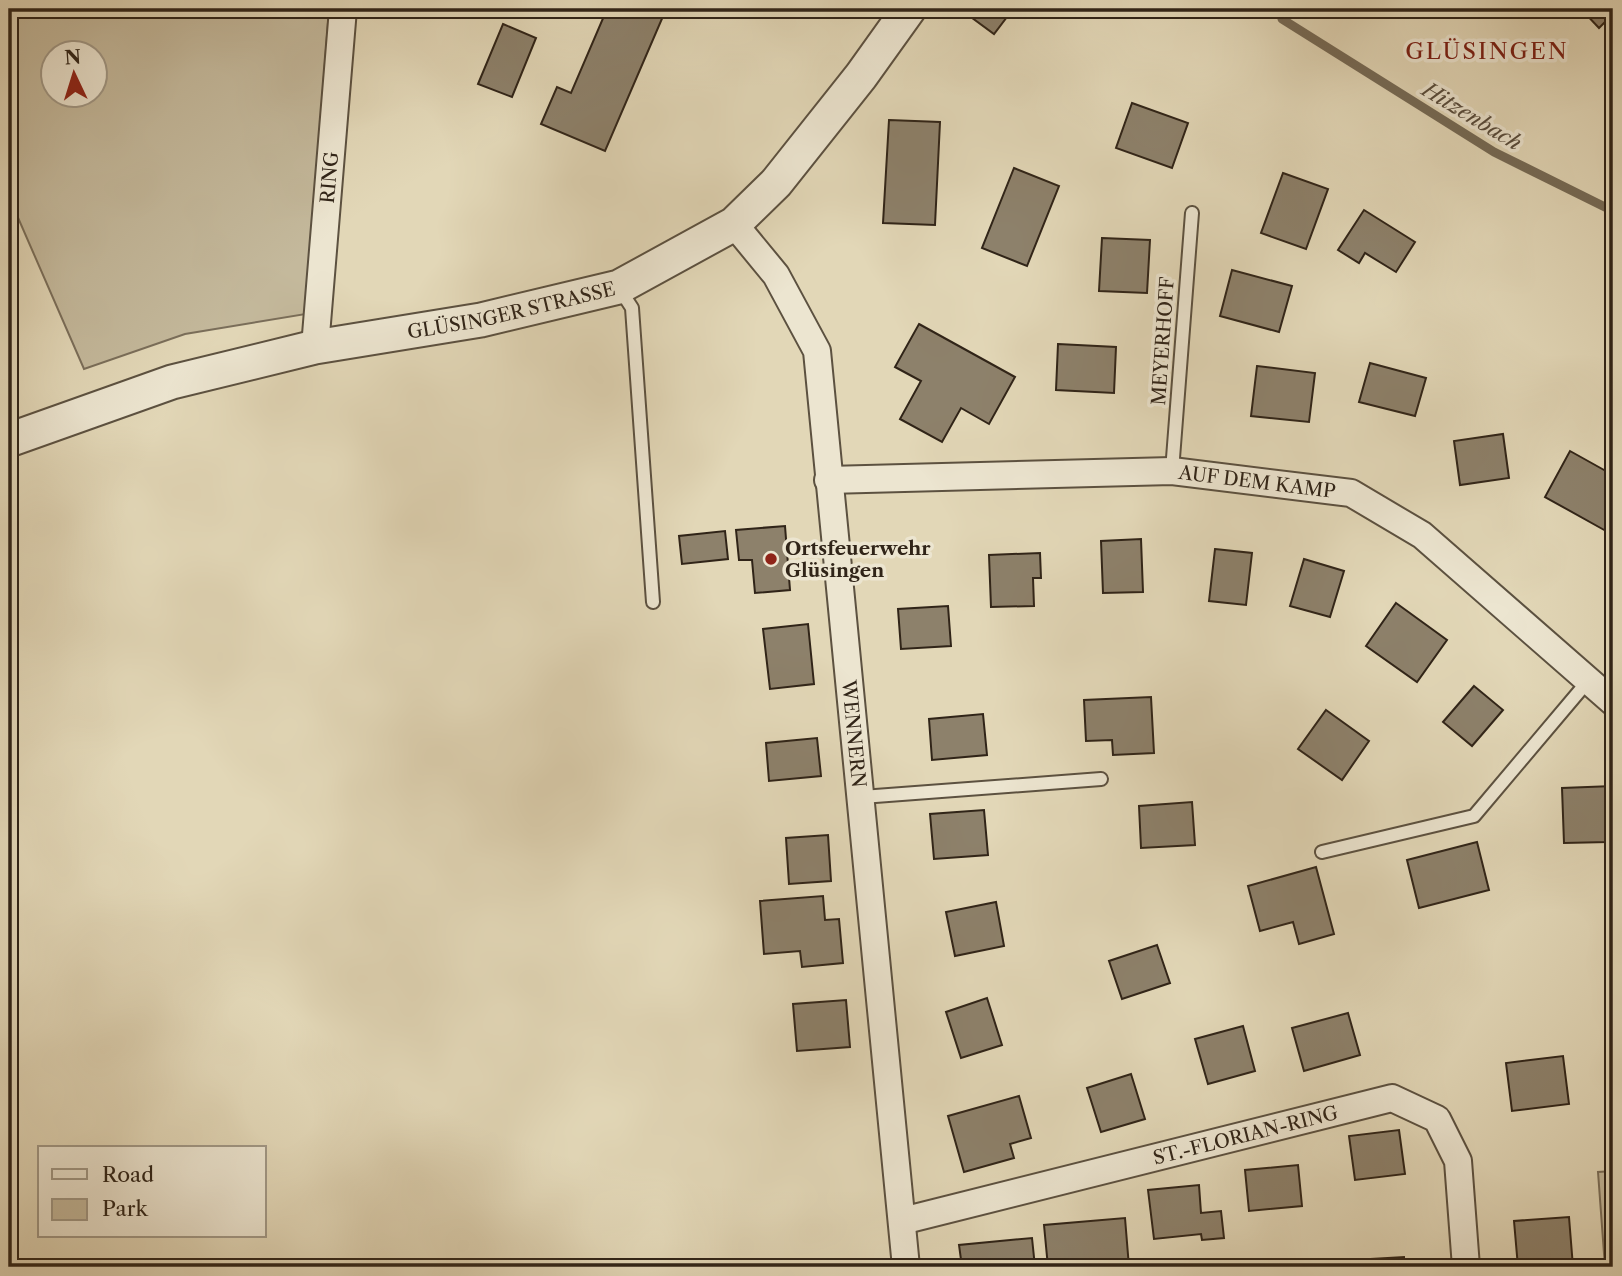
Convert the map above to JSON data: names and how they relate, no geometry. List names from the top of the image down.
{
  "streets": {
    "street": [
      "RING",
      "GLÜSINGER STRASSE",
      "AUF DEM KAMP",
      "WENNERN",
      "ST.-FLORIAN-RING"
    ],
    "lane": ["MEYERHOFF"]
  },
  "crossings": [
    ["RING", "GLÜSINGER STRASSE"],
    ["GLÜSINGER STRASSE", "WENNERN"],
    ["MEYERHOFF", "AUF DEM KAMP"],
    ["AUF DEM KAMP", "WENNERN"],
    ["WENNERN", "ST.-FLORIAN-RING"]
  ],
  "districts": ["GLÜSINGEN"],
  "water": ["Hitzenbach"],
  "places": ["Ortsfeuerwehr Glüsingen"],
  "legend": ["Road", "Park"],
  "north": "top"
}
